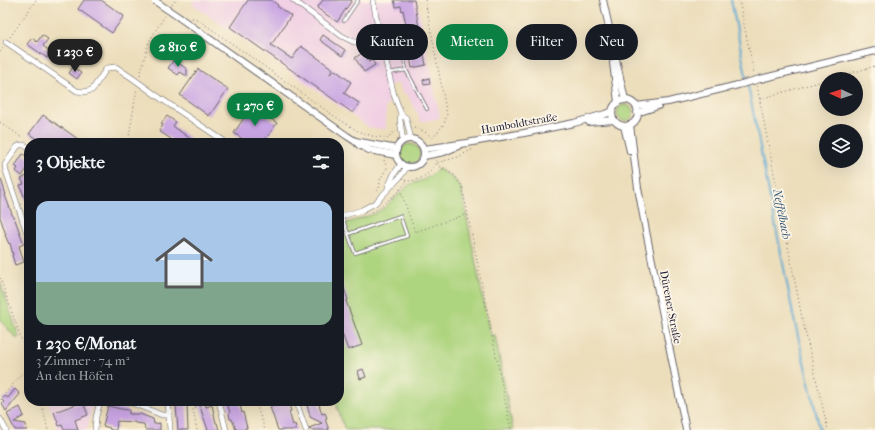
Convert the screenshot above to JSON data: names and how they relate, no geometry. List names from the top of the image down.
{
  "streets": {
    "street": ["Humboldtstraße", "Dürener Straße"]
  },
  "crossings": [
    ["Humboldtstraße", "Dürener Straße"]
  ],
  "water": ["Neffelbach"],
  "north": "left",
  "page": {
    "chip": [
      "Kaufen",
      "Mieten",
      "Filter",
      "Neu"
    ],
    "price": ["2 810 €", "1 230 €", "1 270 €"],
    "heading": "3 Objekte",
    "list": [
      {
        "name": "1 230 €/Monat",
        "note": "3 Zimmer · 74 m² · An den Höfen"
      }
    ]
  }
}
